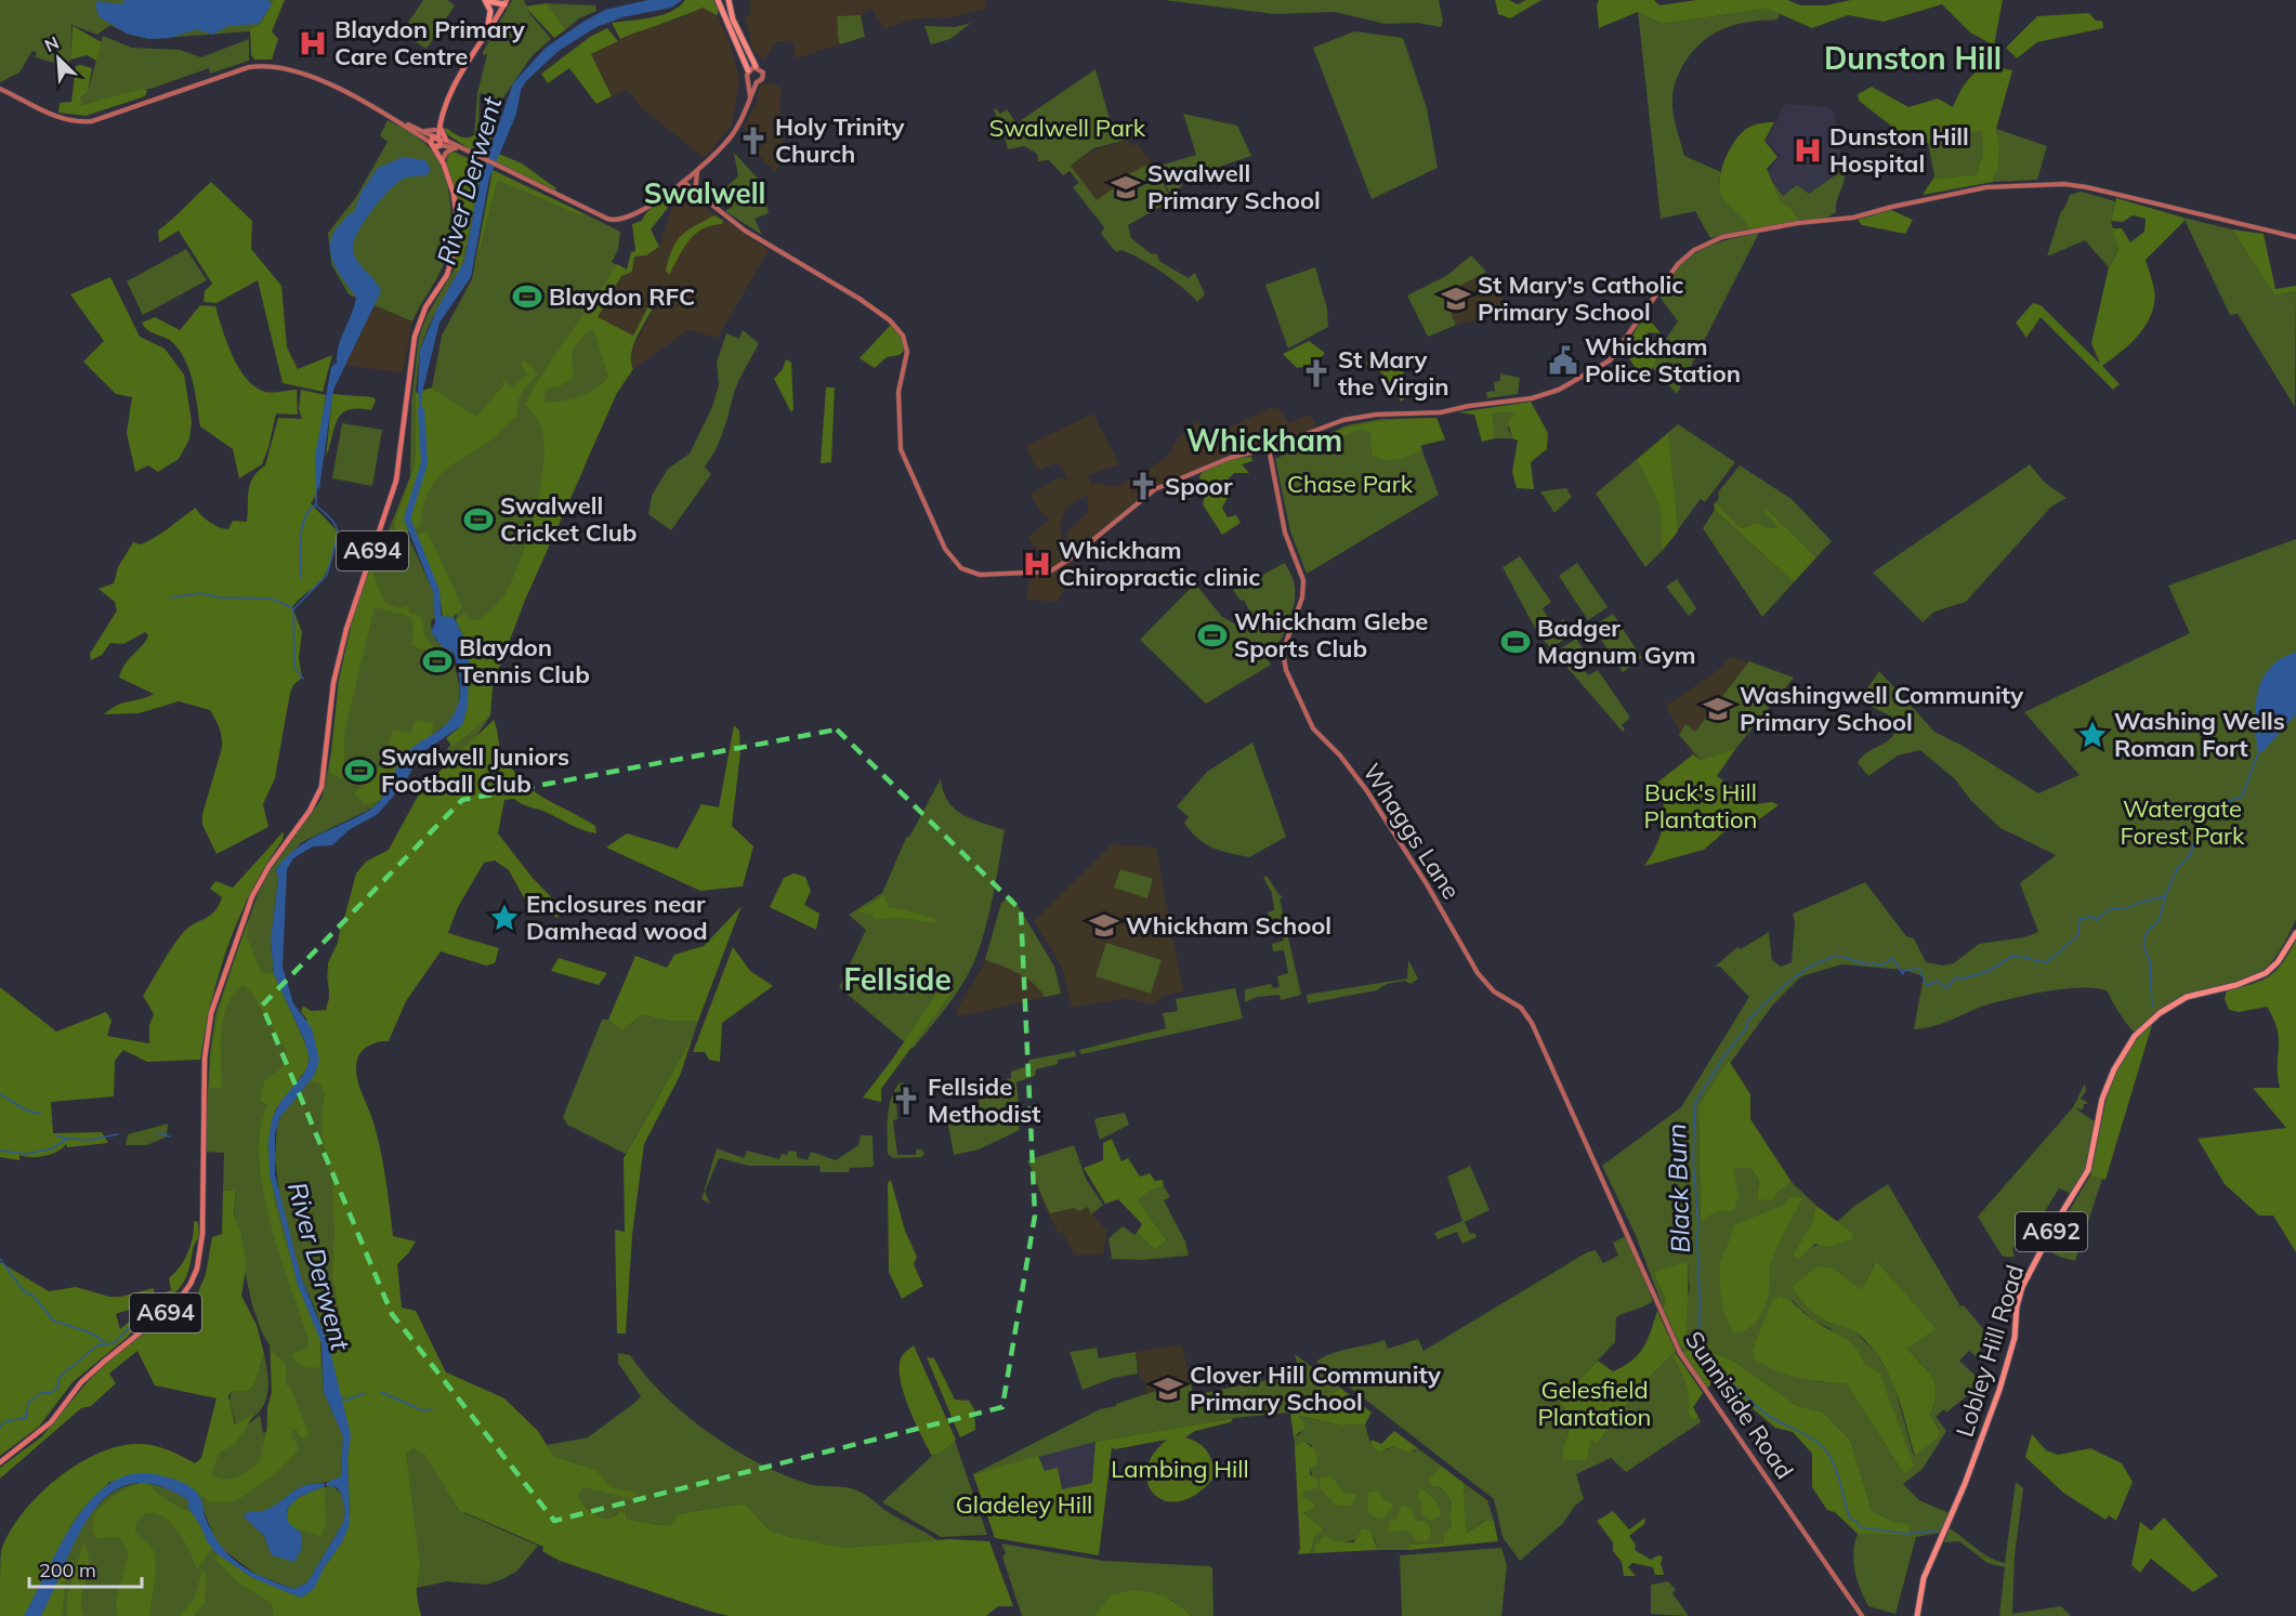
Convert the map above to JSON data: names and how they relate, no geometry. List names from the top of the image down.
{
  "streets": {
    "highway": ["A692", "Lobley Hill Road"],
    "main road": ["A694", "Whaggs Lane", "Sunniside Road"]
  },
  "crossings": [
    ["Whaggs Lane", "Sunniside Road"]
  ],
  "districts": [
    "Dunston Hill",
    "Swalwell",
    "Whickham",
    "Fellside"
  ],
  "water": ["River Derwent", "Black Burn"],
  "parks": [
    "Swalwell Park",
    "Chase Park",
    "Buck's Hill Plantation",
    "Watergate Forest Park",
    "Gelesfield Plantation",
    "Lambing Hill",
    "Gladeley Hill"
  ],
  "places": {
    "hospital": ["Blaydon Primary Care Centre", "Dunston Hill Hospital", "Whickham Chiropractic clinic"],
    "church": [
      "Holy Trinity Church",
      "St Mary the Virgin",
      "Spoor",
      "Fellside Methodist"
    ],
    "school or university": [
      "Swalwell Primary School",
      "St Mary's Catholic Primary School",
      "Washingwell Community Primary School",
      "Whickham School",
      "Clover Hill Community Primary School"
    ],
    "sports": [
      "Blaydon RFC",
      "Swalwell Cricket Club",
      "Whickham Glebe Sports Club",
      "Badger Magnum Gym",
      "Blaydon Tennis Club",
      "Swalwell Juniors Football Club"
    ],
    "public building": ["Whickham Police Station"],
    "place": ["Washing Wells Roman Fort", "Enclosures near Damhead wood"]
  },
  "scale_bar": "200 m",
  "north": "top left"
}
